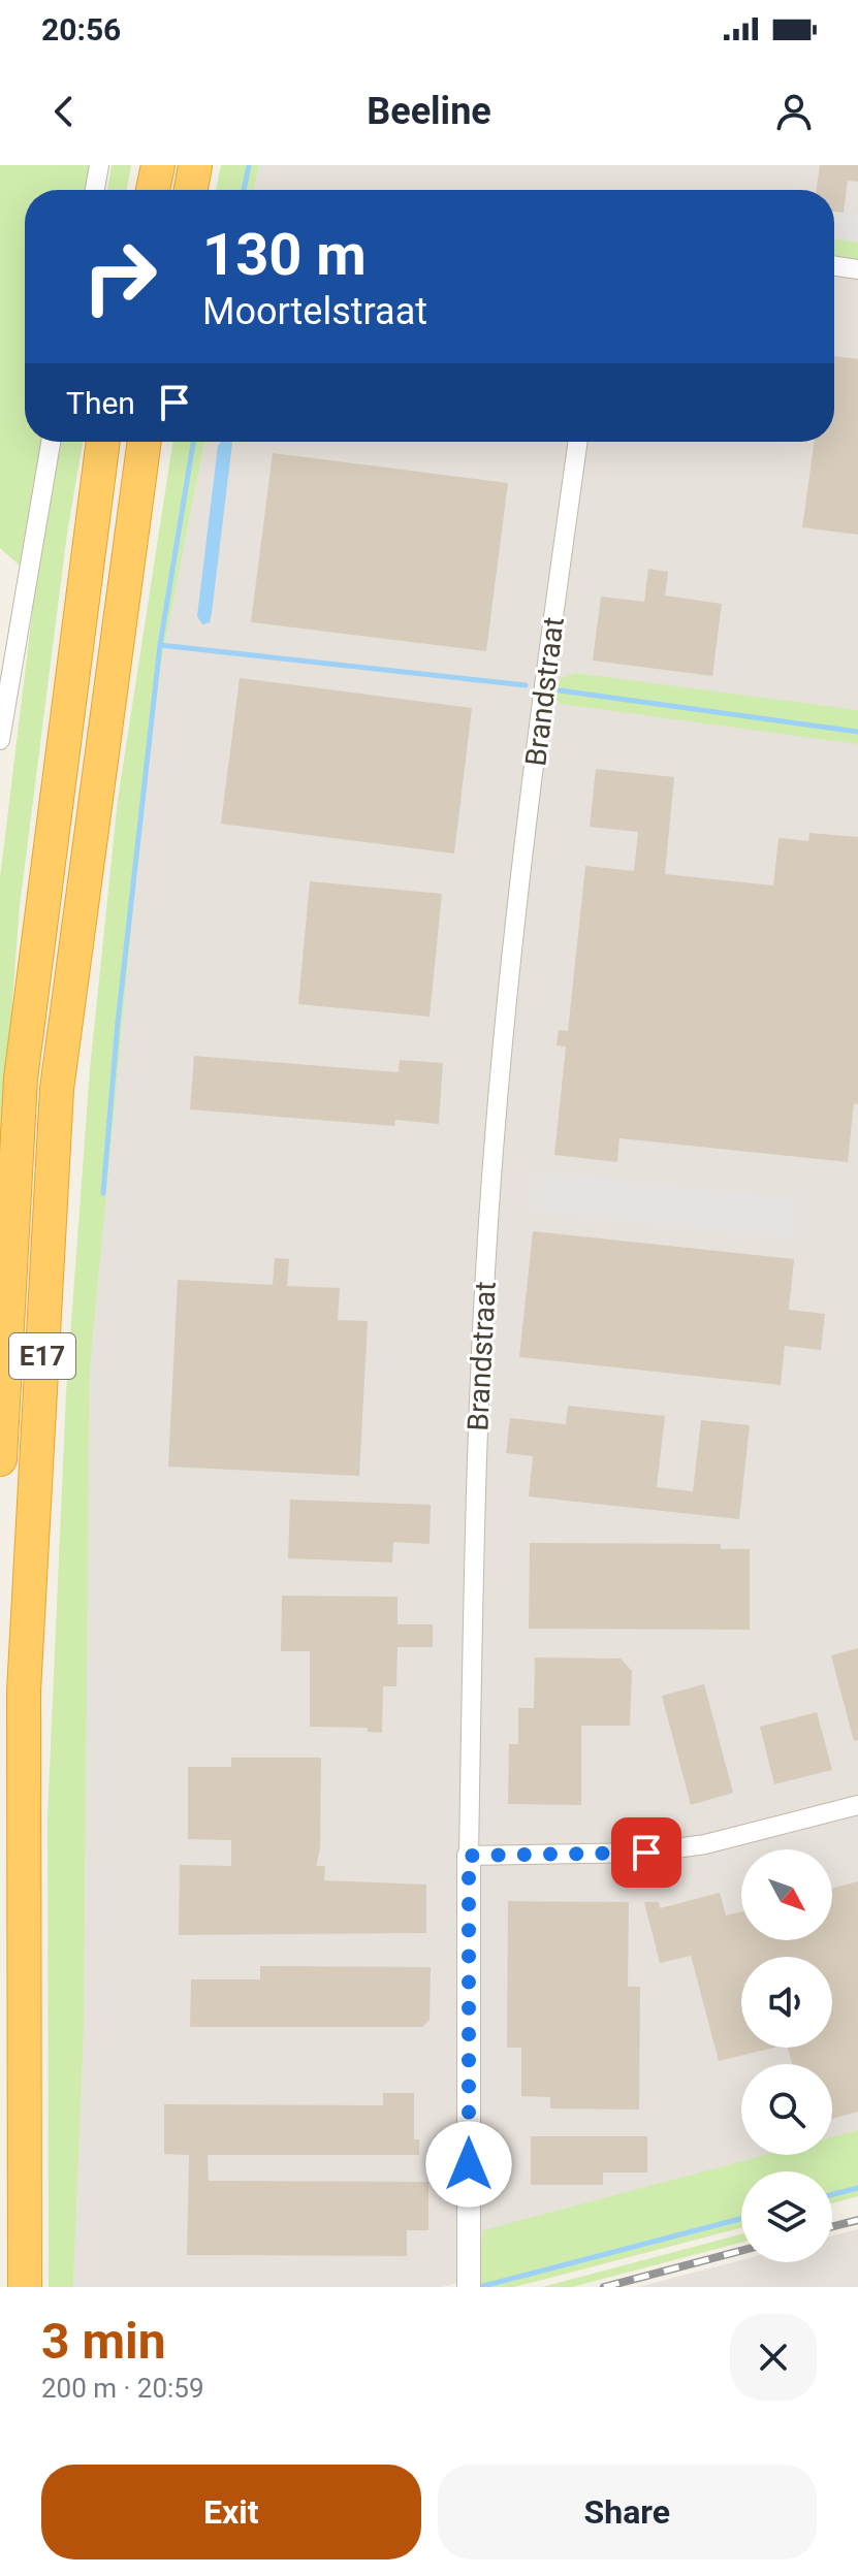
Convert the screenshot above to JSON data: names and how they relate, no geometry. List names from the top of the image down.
{
  "streets": {
    "highway": ["E17"],
    "street": ["Brandstraat"]
  },
  "north": "bottom right",
  "page": {
    "status": "20:56",
    "header": "Beeline",
    "turn": ["130 m", "Moortelstraat"],
    "then": "Then",
    "heading": ["3 min", "200 m · 20:59"],
    "buttons": ["Exit", "Share"]
  }
}
